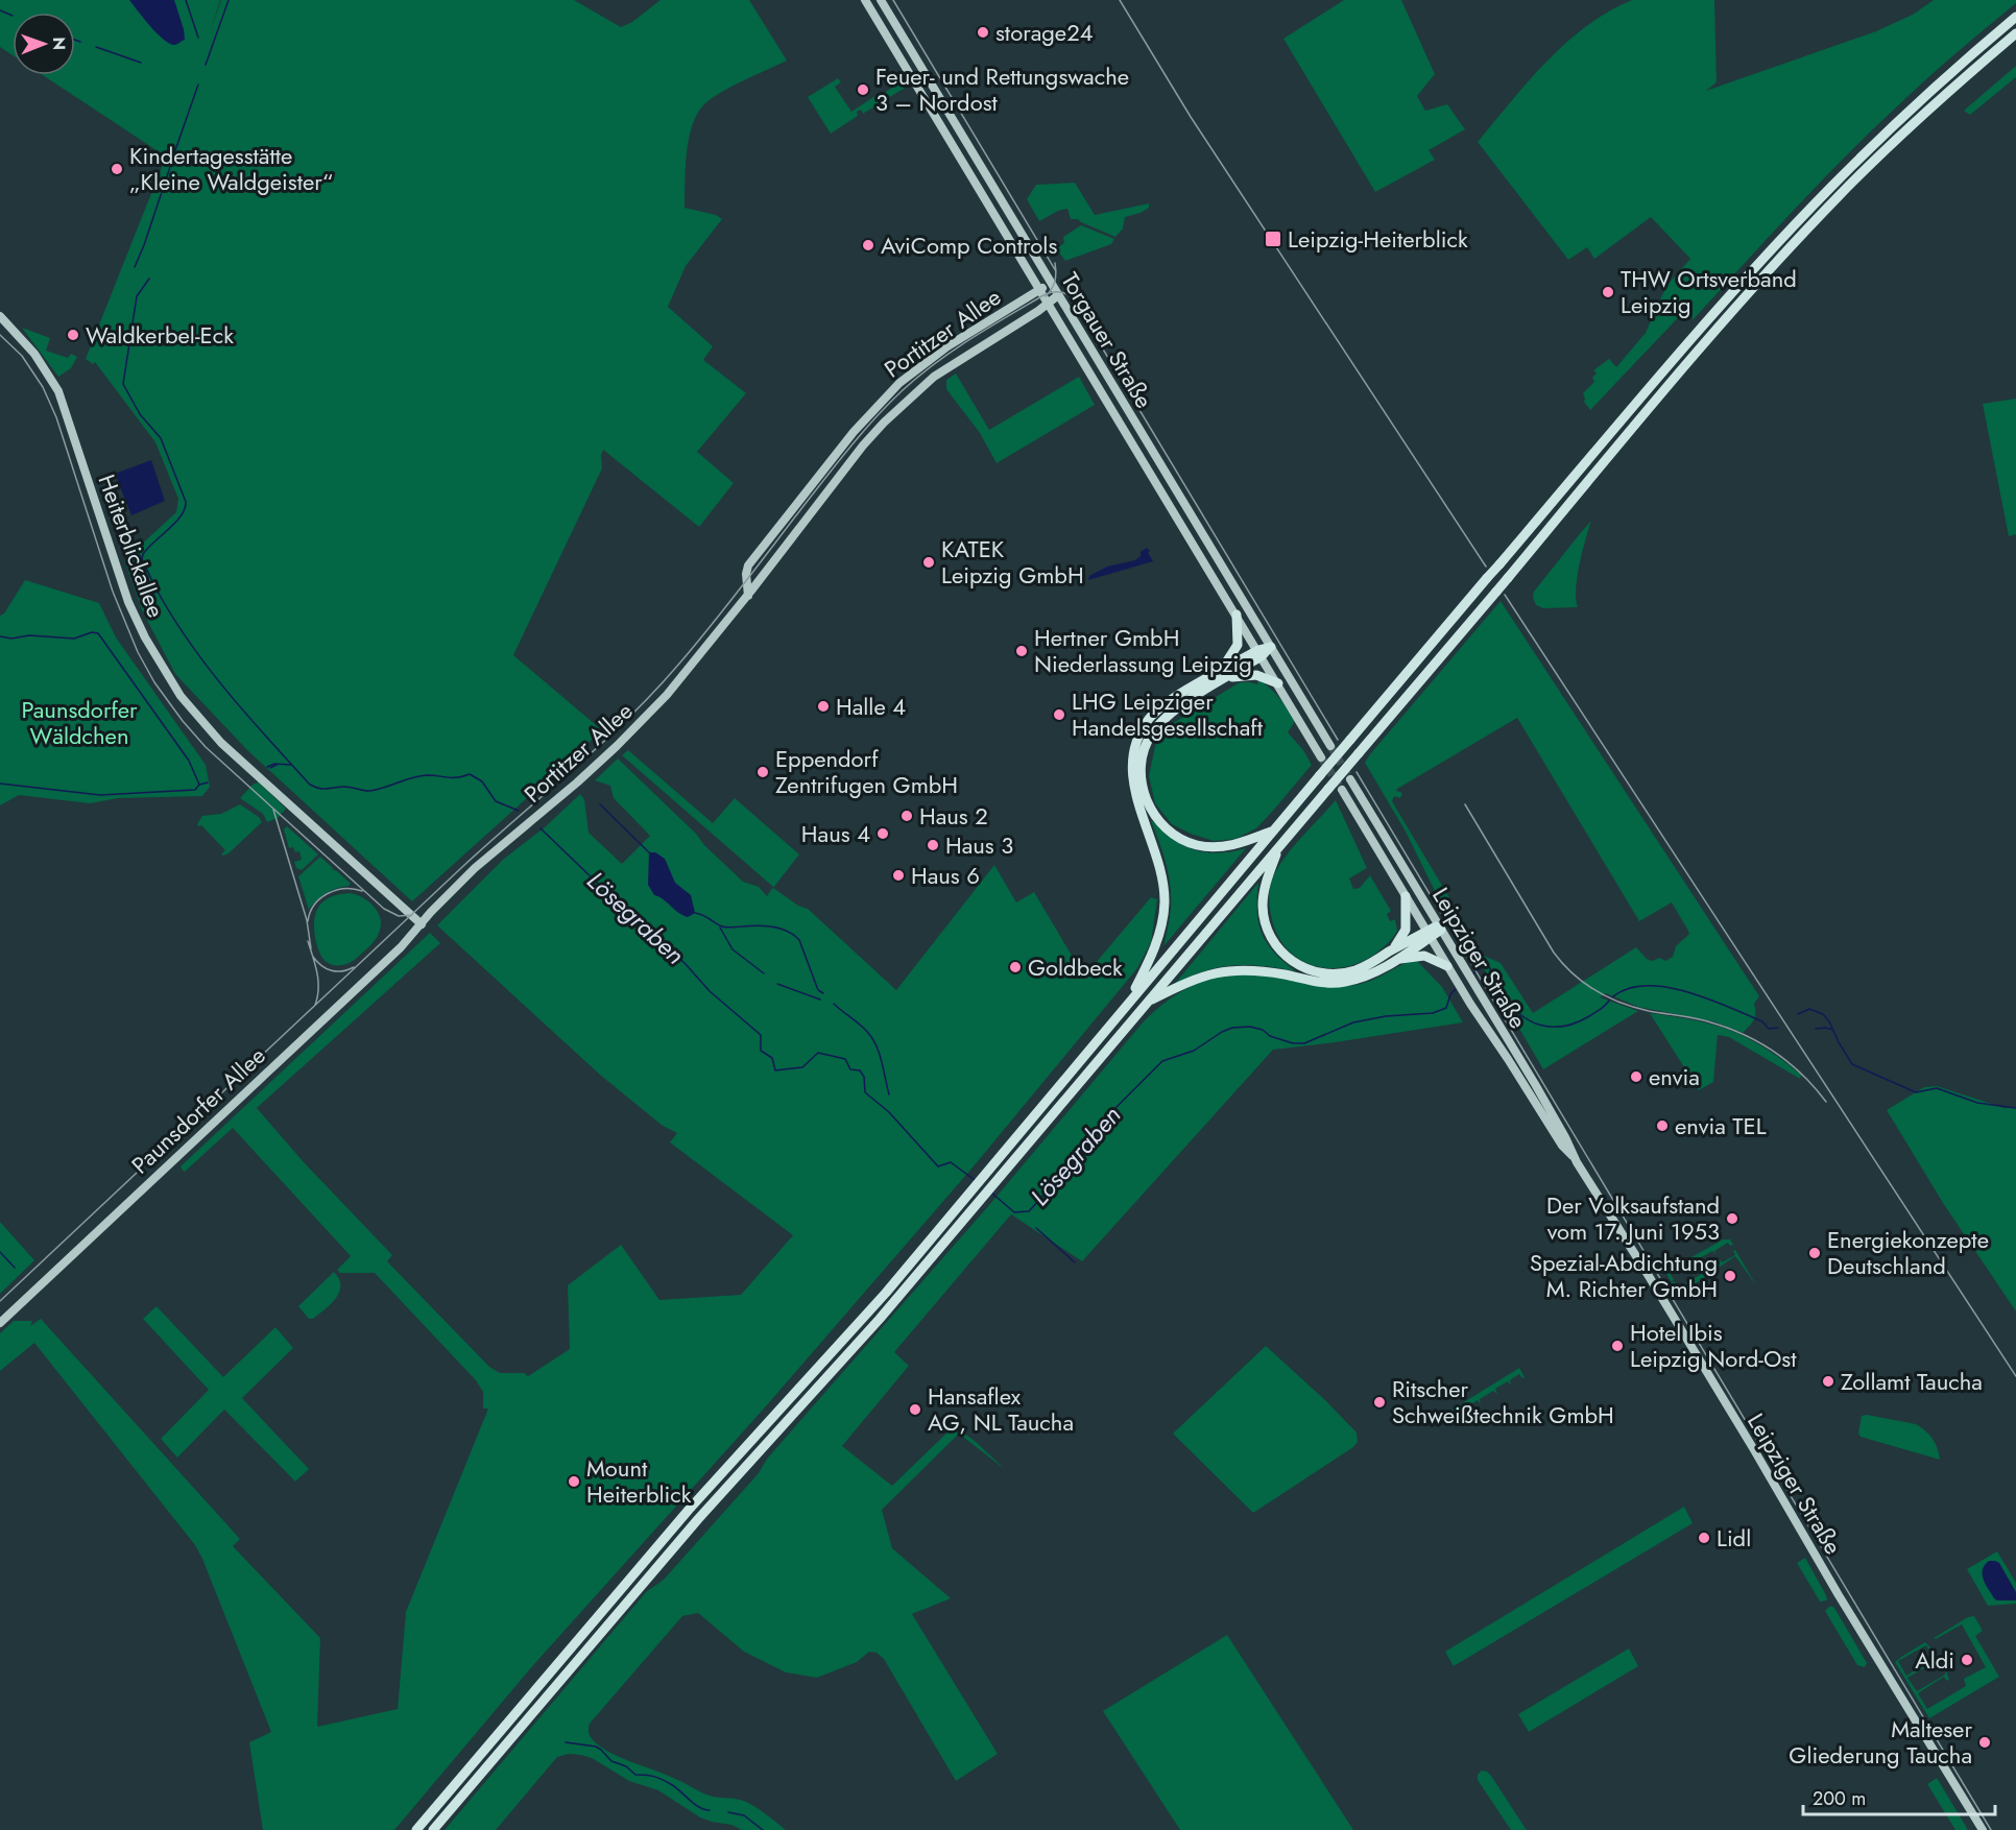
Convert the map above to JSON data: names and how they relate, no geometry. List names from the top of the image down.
{
  "streets": {
    "main road": [
      "Portitzer Allee",
      "Torgauer Straße",
      "Heiterblickallee",
      "Leipziger Straße",
      "Paunsdorfer Allee"
    ]
  },
  "crossings": [
    ["Portitzer Allee", "Torgauer Straße"],
    ["Portitzer Allee", "Heiterblickallee"],
    ["Portitzer Allee", "Paunsdorfer Allee"],
    ["Heiterblickallee", "Paunsdorfer Allee"]
  ],
  "water": ["Lösegraben"],
  "parks": ["Paunsdorfer Wäldchen"],
  "places": {
    "other": [
      "storage24",
      "Feuer- und Rettungswache 3 – Nordost",
      "Kindertagesstätte „Kleine Waldgeister“",
      "AviComp Controls",
      "THW Ortsverband Leipzig",
      "Waldkerbel-Eck",
      "KATEK Leipzig GmbH",
      "Hertner GmbH Niederlassung Leipzig",
      "Halle 4",
      "LHG Leipziger Handelsgesellschaft",
      "Eppendorf Zentrifugen GmbH",
      "Haus 2",
      "Haus 4",
      "Haus 3",
      "Haus 6",
      "Goldbeck",
      "envia",
      "envia TEL",
      "Der Volksaufstand vom 17. Juni 1953",
      "Energiekonzepte Deutschland",
      "Spezial-Abdichtung M. Richter GmbH",
      "Hotel Ibis Leipzig Nord-Ost",
      "Zollamt Taucha",
      "Ritscher Schweißtechnik GmbH",
      "Hansaflex AG, NL Taucha",
      "Mount Heiterblick",
      "Lidl",
      "Aldi",
      "Malteser Gliederung Taucha"
    ],
    "transit": ["Leipzig-Heiterblick"]
  },
  "scale_bar": "200 m",
  "north": "right"
}
